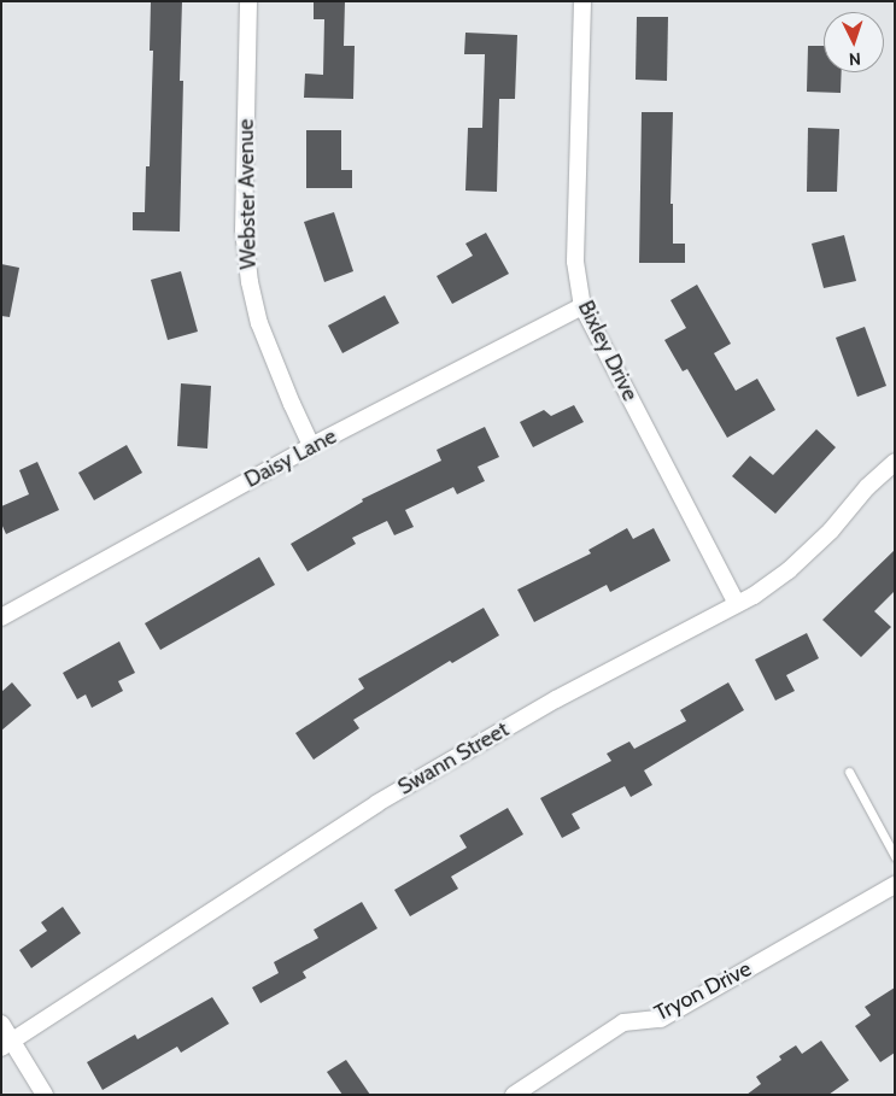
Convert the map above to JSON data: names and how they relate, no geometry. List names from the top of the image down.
{
  "streets": {
    "street": [
      "Webster Avenue",
      "Bixley Drive",
      "Daisy Lane",
      "Swann Street",
      "Tryon Drive"
    ]
  },
  "crossings": [
    ["Webster Avenue", "Daisy Lane"],
    ["Bixley Drive", "Daisy Lane"],
    ["Bixley Drive", "Swann Street"]
  ],
  "north": "bottom"
}
